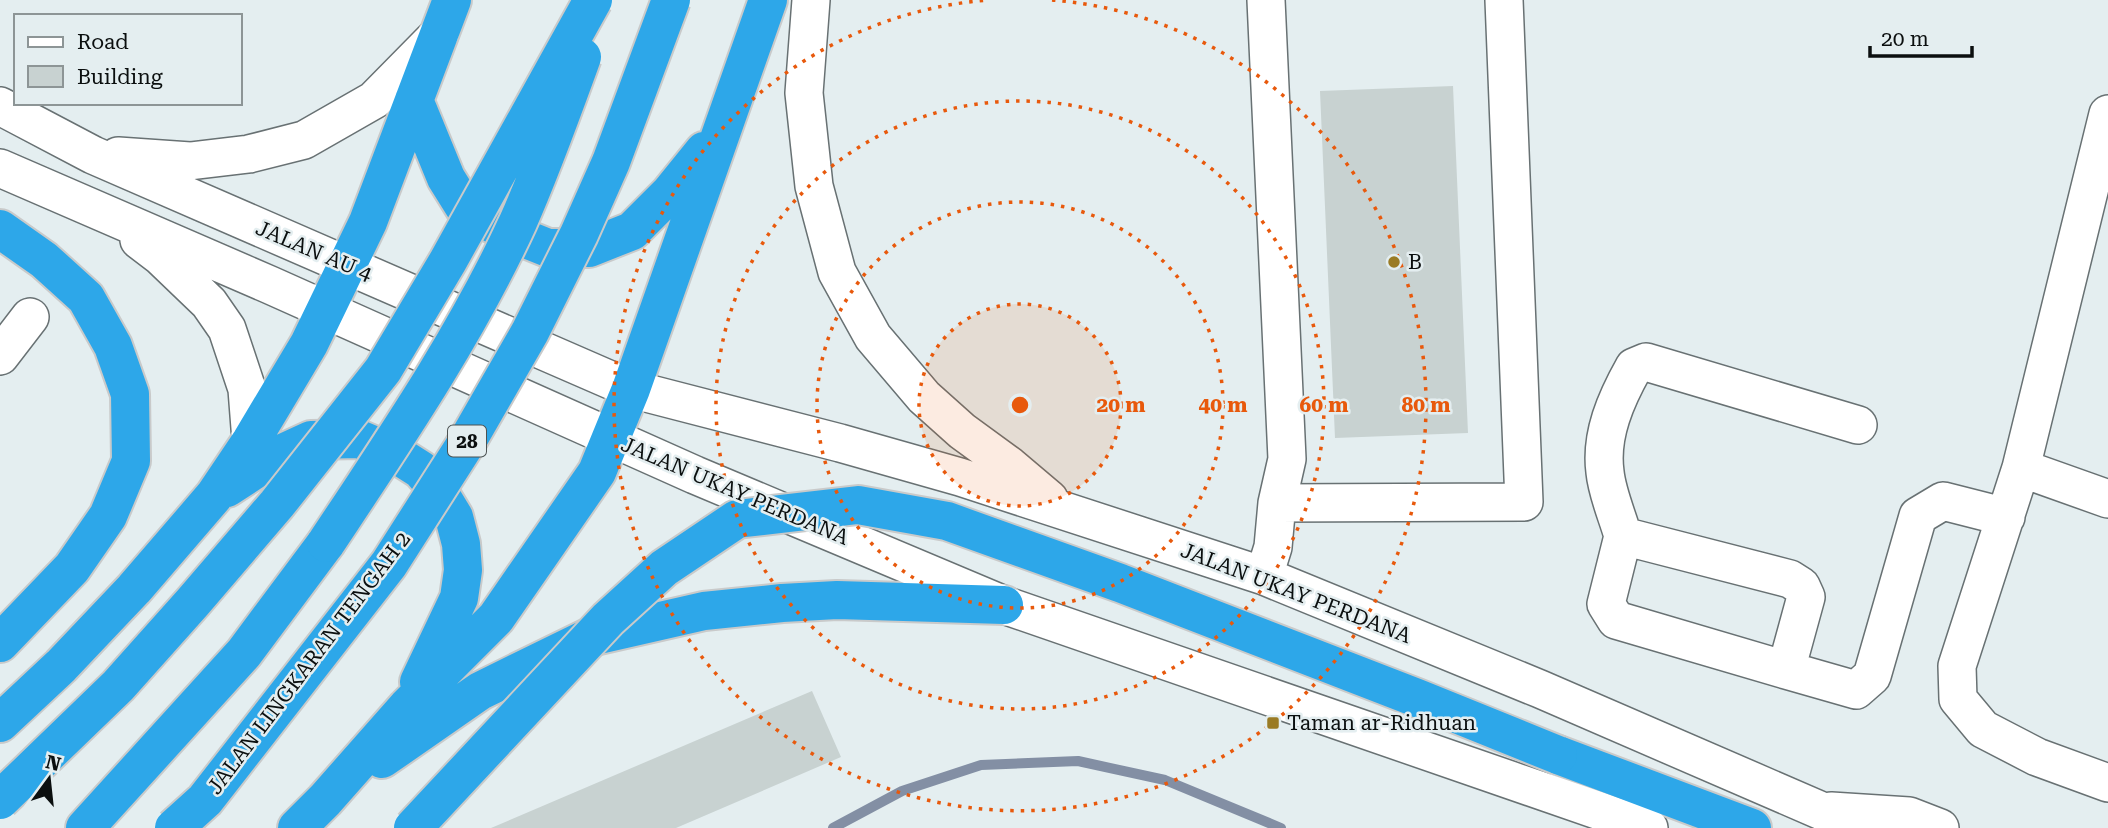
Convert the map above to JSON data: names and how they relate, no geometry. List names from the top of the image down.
{
  "streets": {
    "highway": ["28", "JALAN LINGKARAN TENGAH 2"],
    "street": ["JALAN AU 4", "JALAN UKAY PERDANA"]
  },
  "crossings": [
    ["JALAN AU 4", "JALAN UKAY PERDANA"]
  ],
  "places": {
    "other": ["B"],
    "transit": ["Taman ar-Ridhuan"]
  },
  "legend": ["Road", "Building"],
  "scale_bar": "20 m",
  "north": "top",
  "rings": [
    "20 m",
    "40 m",
    "60 m",
    "80 m"
  ]
}
